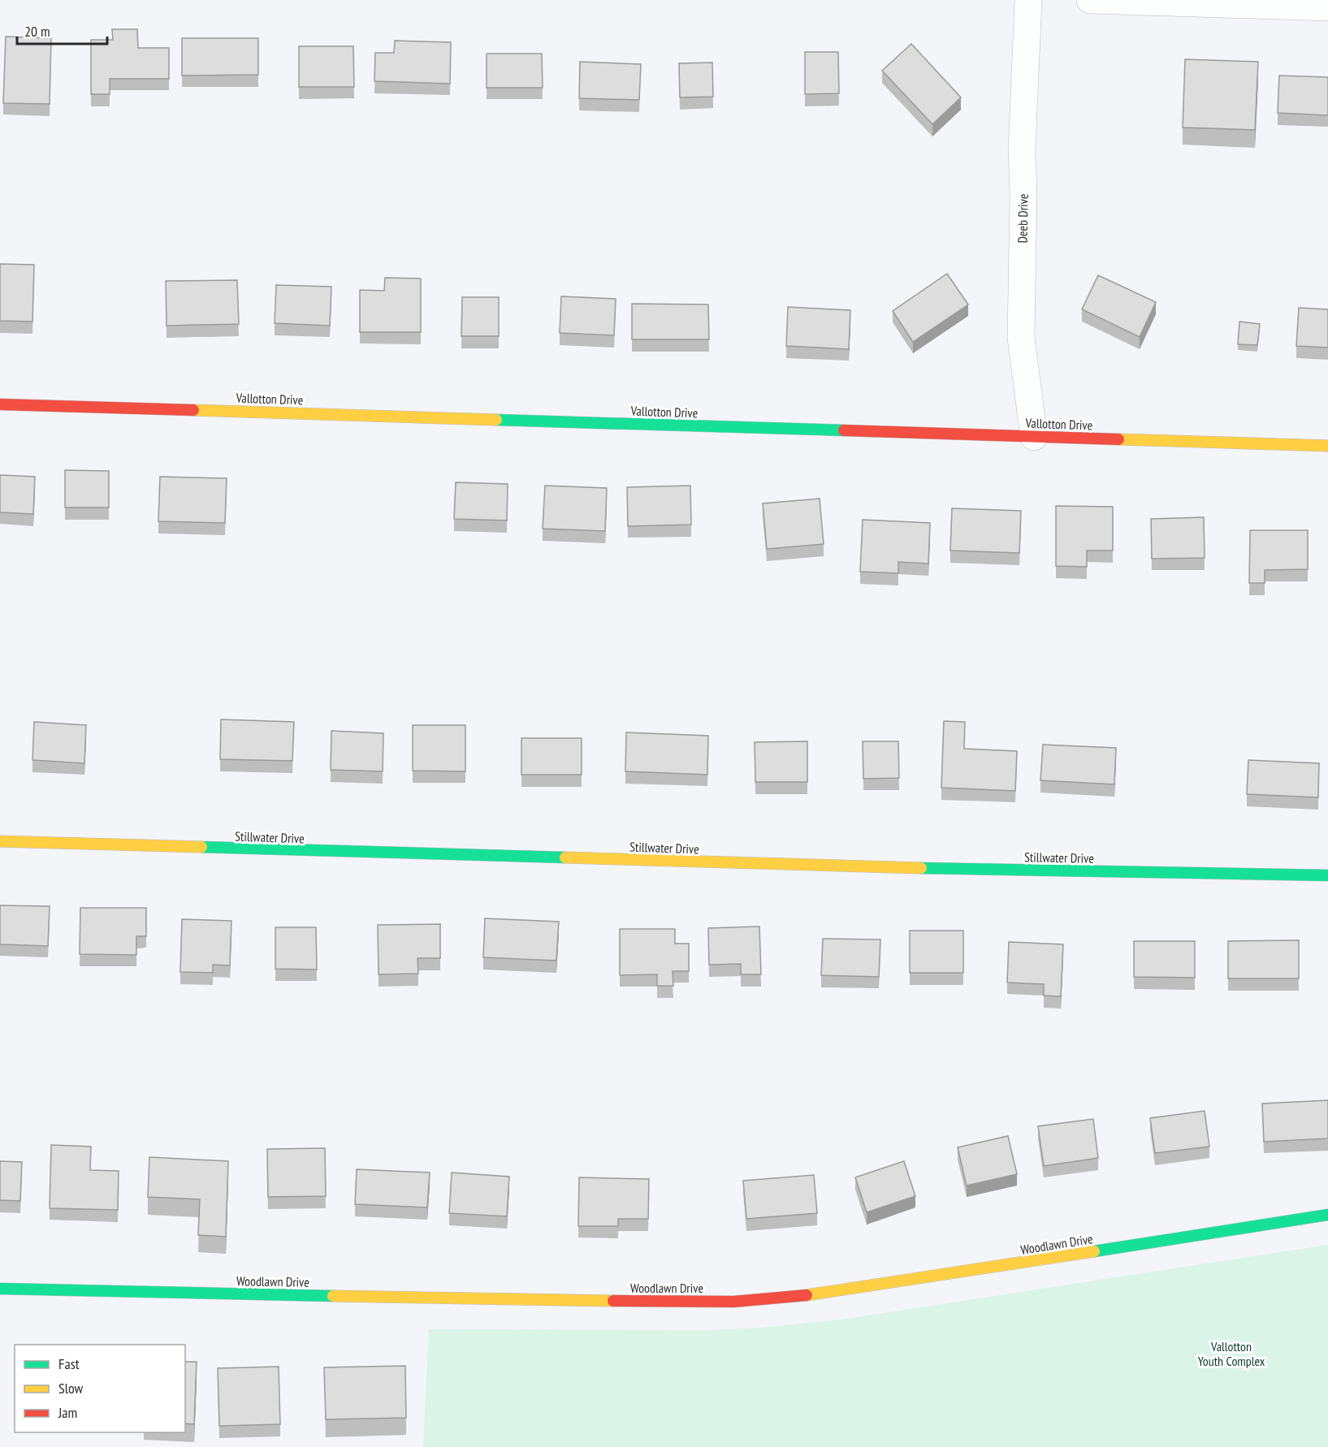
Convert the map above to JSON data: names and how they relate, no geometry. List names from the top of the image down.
{
  "streets": {
    "street": [
      "Deeb Drive",
      "Vallotton Drive",
      "Stillwater Drive",
      "Woodlawn Drive"
    ]
  },
  "crossings": [
    ["Deeb Drive", "Vallotton Drive"]
  ],
  "parks": ["Vallotton Youth Complex"],
  "legend": ["Fast", "Slow", "Jam"],
  "scale_bar": "20 m"
}
